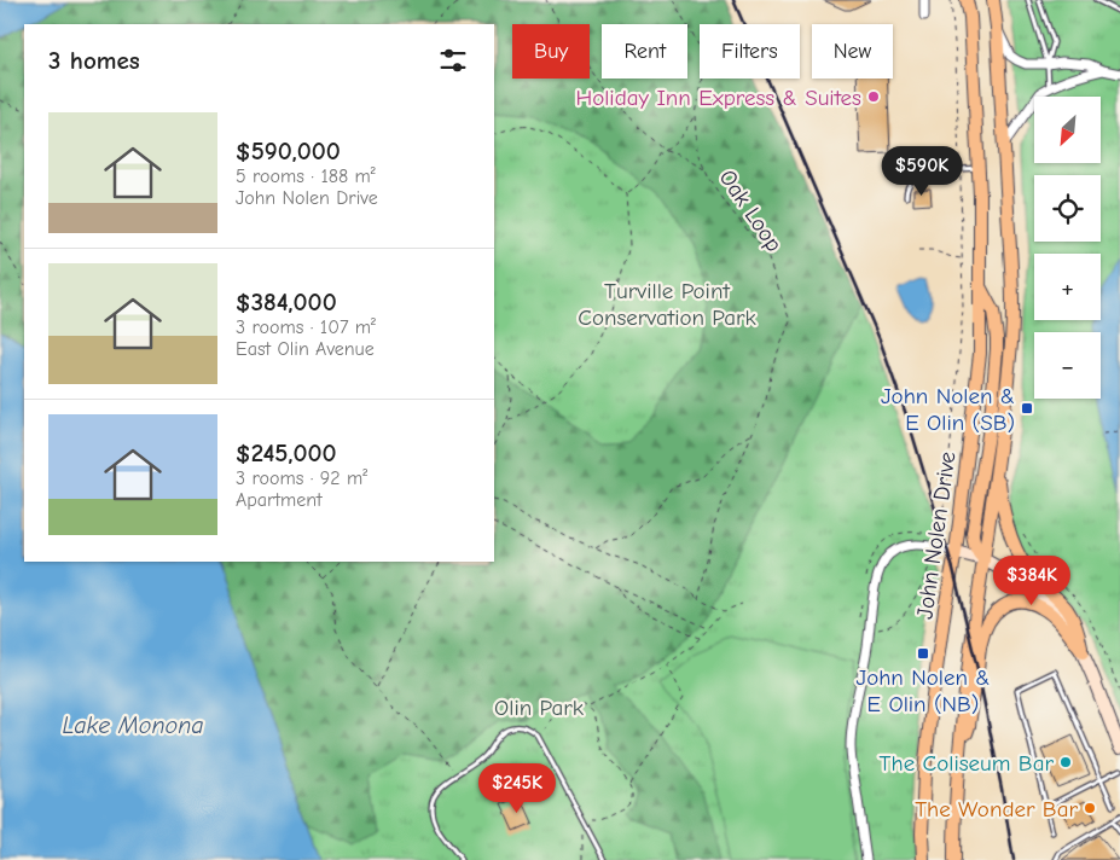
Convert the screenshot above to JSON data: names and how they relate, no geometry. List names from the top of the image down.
{
  "streets": {
    "main road": ["John Nolen Drive"],
    "path": ["Oak Loop"]
  },
  "water": ["Lake Monona"],
  "parks": ["Turville Point Conservation Park", "Olin Park"],
  "places": {
    "other": ["Holiday Inn Express & Suites", "The Coliseum Bar", "The Wonder Bar"],
    "transit": ["John Nolen & E Olin (SB)", "John Nolen & E Olin (NB)"]
  },
  "north": "bottom left",
  "page": {
    "chip": [
      "Buy",
      "Rent",
      "Filters",
      "New"
    ],
    "heading": "3 homes",
    "map_buttons": ["+", "−"],
    "list": [
      {
        "name": "$590,000",
        "note": "5 rooms · 188 m² · John Nolen Drive"
      },
      {
        "name": "$384,000",
        "note": "3 rooms · 107 m² · East Olin Avenue"
      },
      {
        "name": "$245,000",
        "note": "3 rooms · 92 m² · Apartment"
      }
    ],
    "price": ["$590K", "$384K", "$245K"]
  }
}
